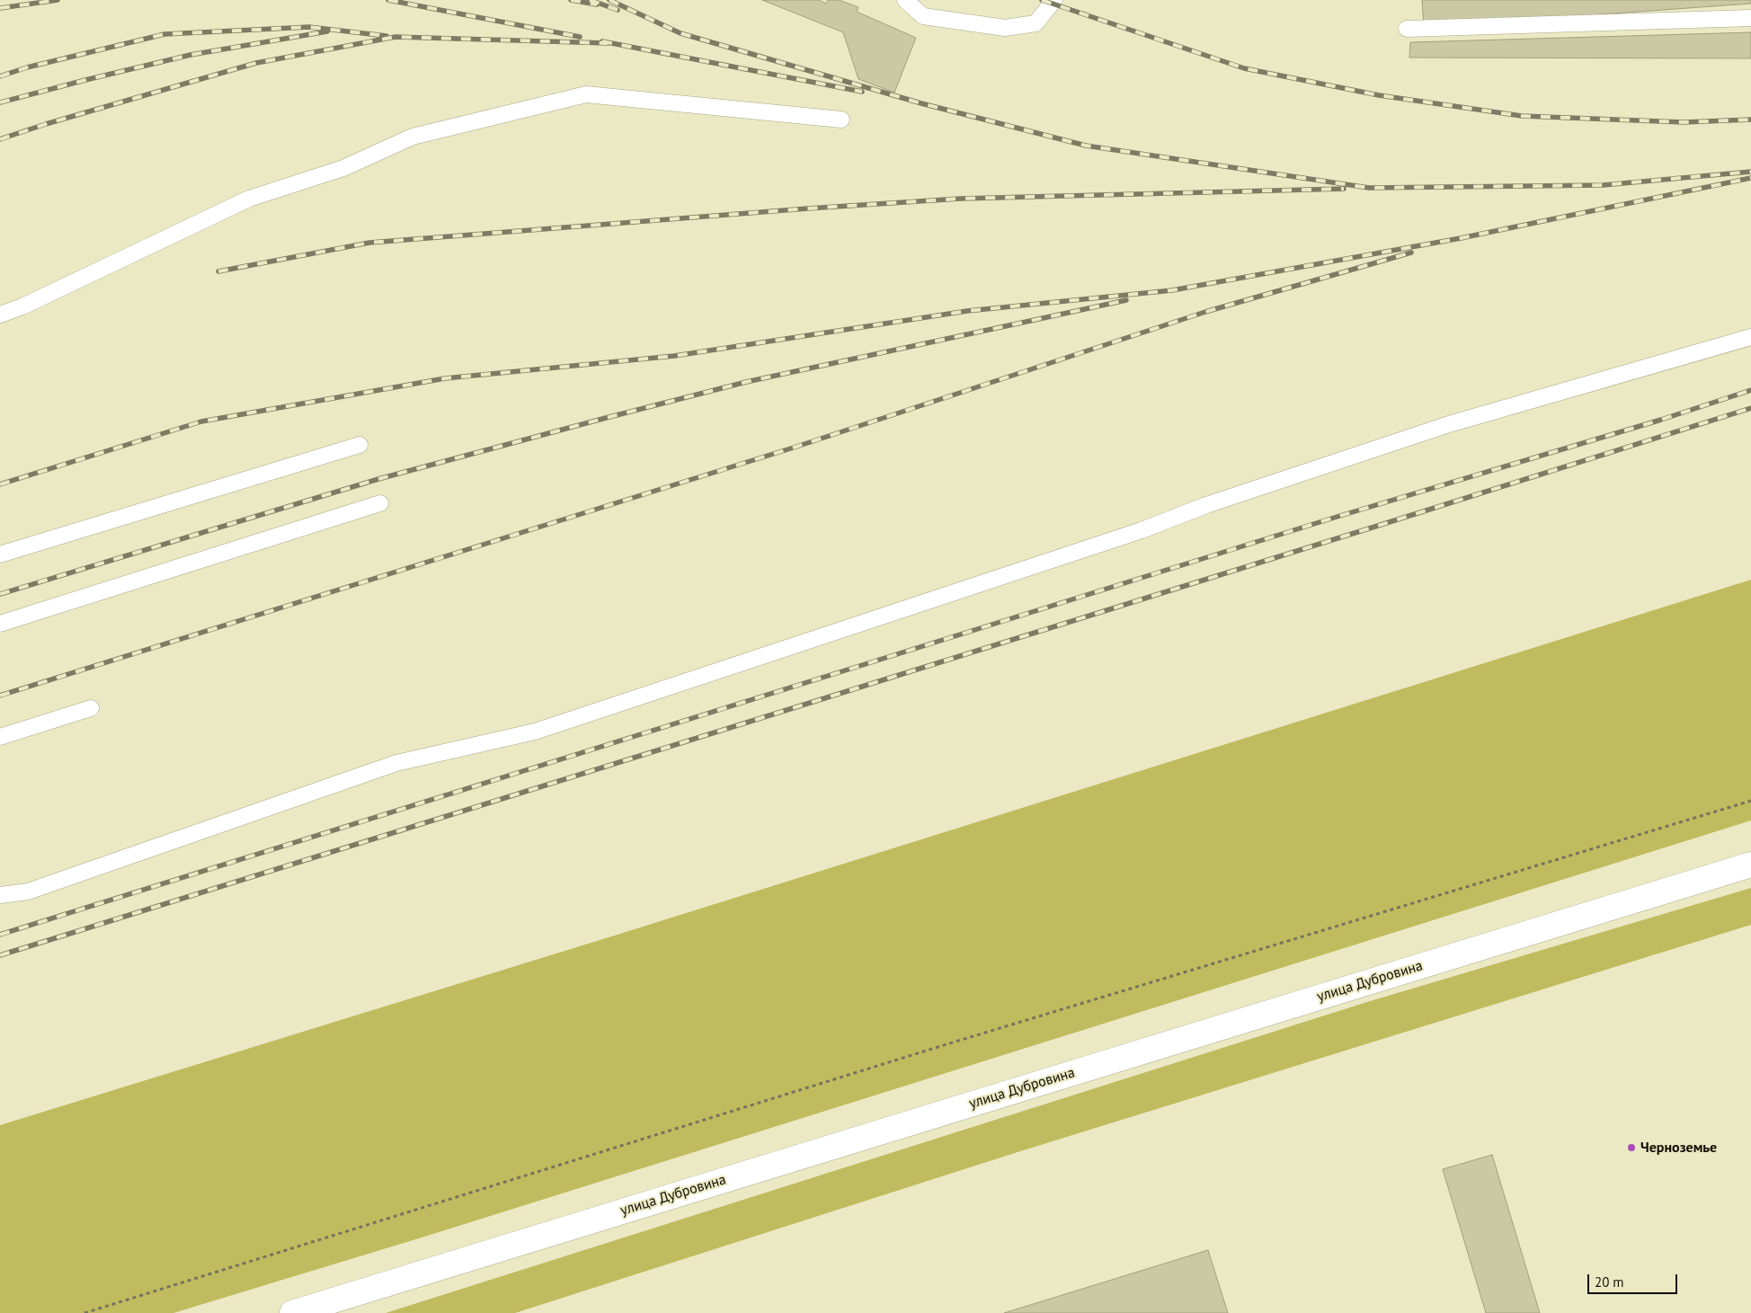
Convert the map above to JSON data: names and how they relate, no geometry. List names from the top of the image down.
{
  "streets": {
    "main road": ["улица Дубровина"]
  },
  "places": ["Черноземье"],
  "scale_bar": "20 m"
}
